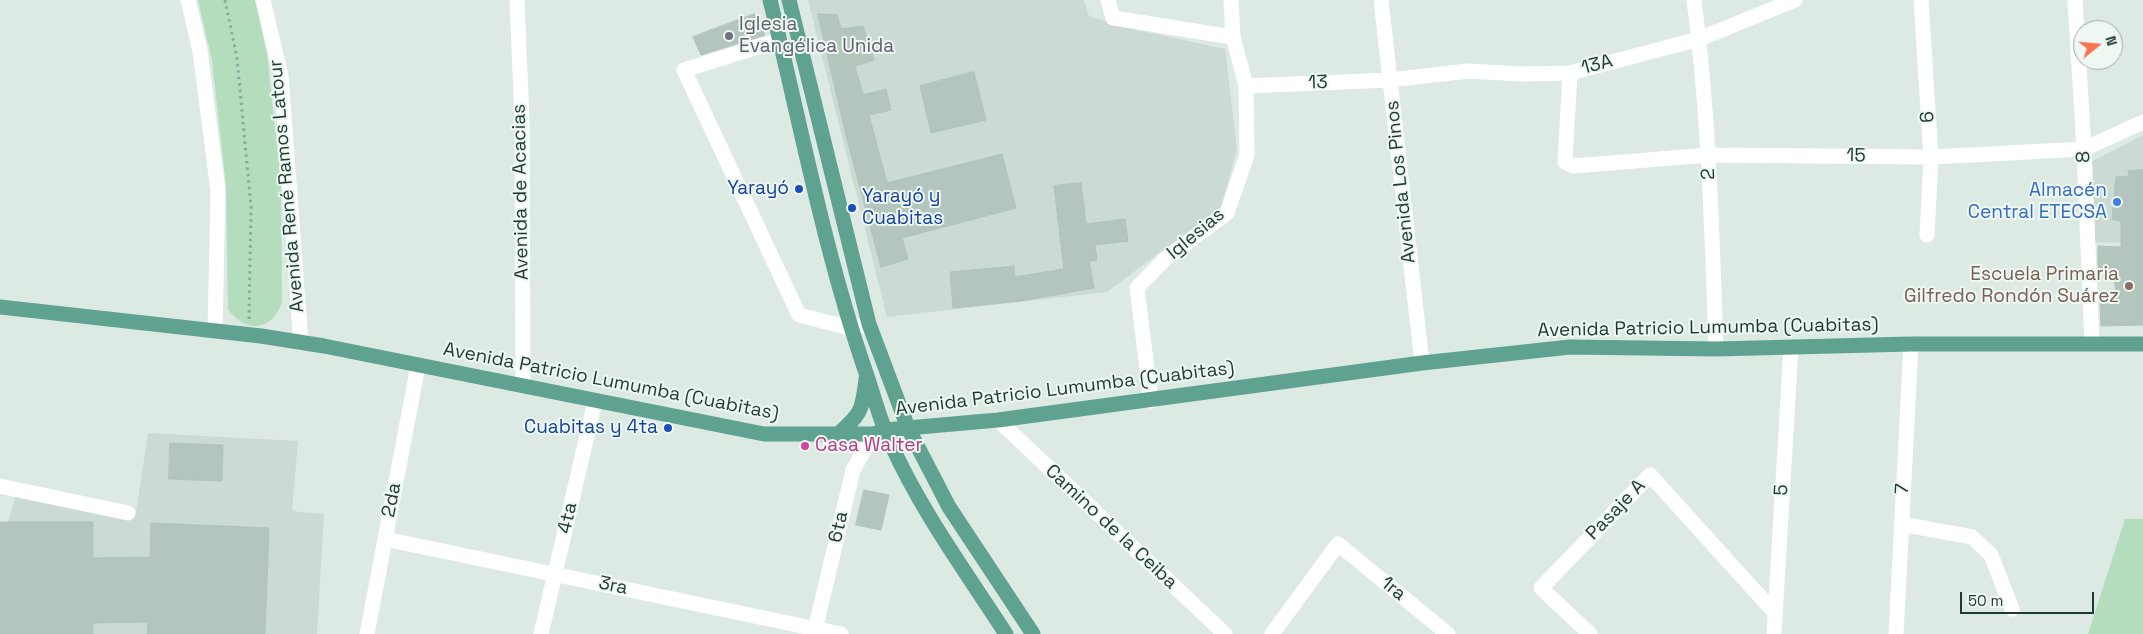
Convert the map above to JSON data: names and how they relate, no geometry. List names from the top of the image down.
{
  "streets": {
    "main road": ["Avenida Patricio Lumumba (Cuabitas)"],
    "street": [
      "13A",
      "13",
      "6",
      "15",
      "8",
      "2",
      "Avenida Los Pinos",
      "Avenida René Ramos Latour",
      "Avenida de Acacias",
      "Iglesias",
      "7",
      "5",
      "2da",
      "Pasaje A",
      "4ta",
      "6ta",
      "Camino de la Ceiba",
      "3ra",
      "1ra"
    ]
  },
  "crossings": [
    ["13A", "13"],
    ["13A", "15"],
    ["13A", "2"],
    ["13A", "Avenida Los Pinos"],
    ["13", "Avenida Los Pinos"],
    ["13", "Iglesias"],
    ["6", "15"],
    ["15", "8"],
    ["15", "2"],
    ["8", "Avenida Patricio Lumumba (Cuabitas)"],
    ["2", "Avenida Patricio Lumumba (Cuabitas)"],
    ["Avenida Los Pinos", "Avenida Patricio Lumumba (Cuabitas)"],
    ["Avenida René Ramos Latour", "Avenida Patricio Lumumba (Cuabitas)"],
    ["Avenida de Acacias", "Avenida Patricio Lumumba (Cuabitas)"],
    ["Iglesias", "Avenida Patricio Lumumba (Cuabitas)"],
    ["Avenida Patricio Lumumba (Cuabitas)", "7"],
    ["Avenida Patricio Lumumba (Cuabitas)", "5"],
    ["Avenida Patricio Lumumba (Cuabitas)", "2da"],
    ["Avenida Patricio Lumumba (Cuabitas)", "4ta"],
    ["Avenida Patricio Lumumba (Cuabitas)", "6ta"],
    ["Avenida Patricio Lumumba (Cuabitas)", "Camino de la Ceiba"],
    ["5", "Pasaje A"],
    ["2da", "3ra"],
    ["4ta", "3ra"],
    ["6ta", "3ra"]
  ],
  "places": [
    "Iglesia Evangélica Unida",
    "Yarayó",
    "Almacén Central ETECSA",
    "Yarayó y Cuabitas",
    "Escuela Primaria Gilfredo Rondón Suárez",
    "Cuabitas y 4ta",
    "Casa Walter"
  ],
  "scale_bar": "50 m",
  "north": "right"
}
